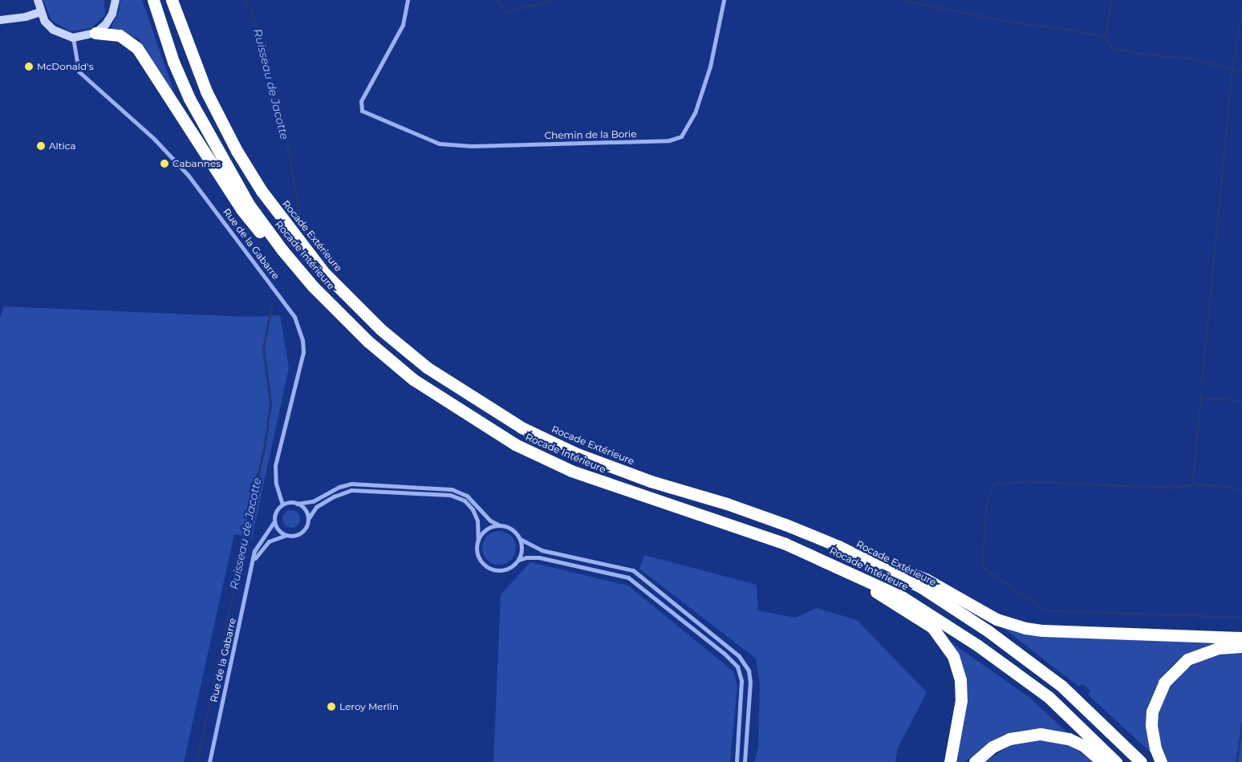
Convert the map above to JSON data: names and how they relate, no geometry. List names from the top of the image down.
{
  "streets": {
    "highway": ["Rocade Extérieure", "Rocade Intérieure"],
    "street": ["Chemin de la Borie", "Rue de la Gabarre"]
  },
  "water": ["Ruisseau de Jacotte"],
  "places": [
    "McDonald's",
    "Altica",
    "Cabannes",
    "Leroy Merlin"
  ]
}
